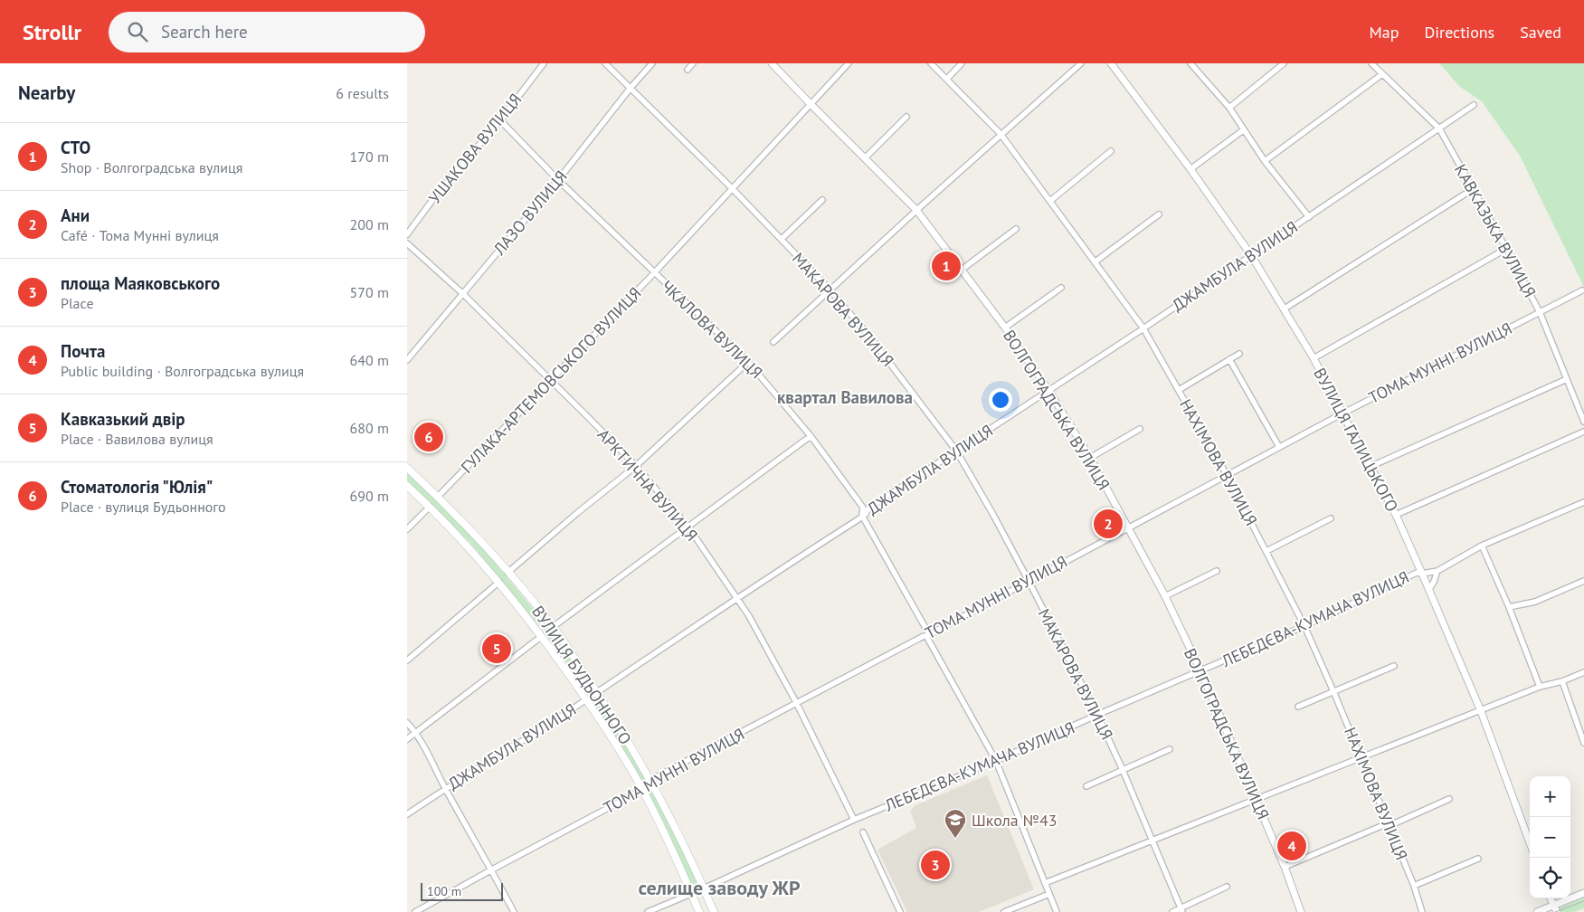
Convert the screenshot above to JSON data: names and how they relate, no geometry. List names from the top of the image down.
{
  "streets": {
    "main road": ["ВУЛИЦЯ БУДЬОННОГО"],
    "street": [
      "УШАКОВА ВУЛИЦЯ",
      "ЛАЗО ВУЛИЦЯ",
      "КАВКАЗЬКА ВУЛИЦЯ",
      "ДЖАМБУЛА ВУЛИЦЯ",
      "МАКАРОВА ВУЛИЦЯ",
      "ЧКАЛОВА ВУЛИЦЯ",
      "ТОМА МУННІ ВУЛИЦЯ",
      "ГУЛАКА-АРТЕМОВСЬКОГО ВУЛИЦЯ",
      "ВОЛГОГРАДСЬКА ВУЛИЦЯ",
      "ВУЛИЦЯ ГАЛИЦЬКОГО",
      "НАХІМОВА ВУЛИЦЯ",
      "АРКТИЧНА ВУЛИЦЯ",
      "ЛЕБЕДЄВА-КУМАЧА ВУЛИЦЯ"
    ]
  },
  "crossings": [
    ["УШАКОВА ВУЛИЦЯ", "ЧКАЛОВА ВУЛИЦЯ"],
    ["ЛАЗО ВУЛИЦЯ", "МАКАРОВА ВУЛИЦЯ"],
    ["ЛАЗО ВУЛИЦЯ", "ЧКАЛОВА ВУЛИЦЯ"],
    ["ЛАЗО ВУЛИЦЯ", "АРКТИЧНА ВУЛИЦЯ"],
    ["КАВКАЗЬКА ВУЛИЦЯ", "ДЖАМБУЛА ВУЛИЦЯ"],
    ["КАВКАЗЬКА ВУЛИЦЯ", "ТОМА МУННІ ВУЛИЦЯ"],
    ["ДЖАМБУЛА ВУЛИЦЯ", "МАКАРОВА ВУЛИЦЯ"],
    ["ДЖАМБУЛА ВУЛИЦЯ", "ЧКАЛОВА ВУЛИЦЯ"],
    ["ДЖАМБУЛА ВУЛИЦЯ", "ВОЛГОГРАДСЬКА ВУЛИЦЯ"],
    ["ДЖАМБУЛА ВУЛИЦЯ", "ВУЛИЦЯ ГАЛИЦЬКОГО"],
    ["ДЖАМБУЛА ВУЛИЦЯ", "НАХІМОВА ВУЛИЦЯ"],
    ["ДЖАМБУЛА ВУЛИЦЯ", "АРКТИЧНА ВУЛИЦЯ"],
    ["ДЖАМБУЛА ВУЛИЦЯ", "ВУЛИЦЯ БУДЬОННОГО"],
    ["МАКАРОВА ВУЛИЦЯ", "ТОМА МУННІ ВУЛИЦЯ"],
    ["МАКАРОВА ВУЛИЦЯ", "ГУЛАКА-АРТЕМОВСЬКОГО ВУЛИЦЯ"],
    ["МАКАРОВА ВУЛИЦЯ", "ЛЕБЕДЄВА-КУМАЧА ВУЛИЦЯ"],
    ["ЧКАЛОВА ВУЛИЦЯ", "ТОМА МУННІ ВУЛИЦЯ"],
    ["ЧКАЛОВА ВУЛИЦЯ", "ГУЛАКА-АРТЕМОВСЬКОГО ВУЛИЦЯ"],
    ["ЧКАЛОВА ВУЛИЦЯ", "ЛЕБЕДЄВА-КУМАЧА ВУЛИЦЯ"],
    ["ТОМА МУННІ ВУЛИЦЯ", "ВОЛГОГРАДСЬКА ВУЛИЦЯ"],
    ["ТОМА МУННІ ВУЛИЦЯ", "ВУЛИЦЯ ГАЛИЦЬКОГО"],
    ["ТОМА МУННІ ВУЛИЦЯ", "НАХІМОВА ВУЛИЦЯ"],
    ["ТОМА МУННІ ВУЛИЦЯ", "АРКТИЧНА ВУЛИЦЯ"],
    ["ТОМА МУННІ ВУЛИЦЯ", "ВУЛИЦЯ БУДЬОННОГО"],
    ["ГУЛАКА-АРТЕМОВСЬКОГО ВУЛИЦЯ", "ВОЛГОГРАДСЬКА ВУЛИЦЯ"],
    ["ГУЛАКА-АРТЕМОВСЬКОГО ВУЛИЦЯ", "АРКТИЧНА ВУЛИЦЯ"],
    ["ГУЛАКА-АРТЕМОВСЬКОГО ВУЛИЦЯ", "ВУЛИЦЯ БУДЬОННОГО"],
    ["ВОЛГОГРАДСЬКА ВУЛИЦЯ", "ЛЕБЕДЄВА-КУМАЧА ВУЛИЦЯ"],
    ["ВУЛИЦЯ ГАЛИЦЬКОГО", "ЛЕБЕДЄВА-КУМАЧА ВУЛИЦЯ"],
    ["НАХІМОВА ВУЛИЦЯ", "ЛЕБЕДЄВА-КУМАЧА ВУЛИЦЯ"],
    ["АРКТИЧНА ВУЛИЦЯ", "ЛЕБЕДЄВА-КУМАЧА ВУЛИЦЯ"],
    ["ЛЕБЕДЄВА-КУМАЧА ВУЛИЦЯ", "ВУЛИЦЯ БУДЬОННОГО"]
  ],
  "districts": ["квартал Вавилова", "селище заводу ЖР"],
  "places": {
    "school or university": ["Школа №43"]
  },
  "scale_bar": "100 m",
  "page": {
    "header": "Strollr",
    "search": "Search here",
    "nav": ["Map", "Directions", "Saved"],
    "heading": ["Nearby", "6 results"],
    "list": [
      {
        "mark": "1",
        "name": "СТО",
        "note": "Shop · Волгоградська вулиця",
        "value": "170 m"
      },
      {
        "mark": "2",
        "name": "Ани",
        "note": "Café · Тома Мунні вулиця",
        "value": "200 m"
      },
      {
        "mark": "3",
        "name": "площа Маяковського",
        "note": "Place",
        "value": "570 m"
      },
      {
        "mark": "4",
        "name": "Почта",
        "note": "Public building · Волгоградська вулиця",
        "value": "640 m"
      },
      {
        "mark": "5",
        "name": "Кавказький двір",
        "note": "Place · Вавилова вулиця",
        "value": "680 m"
      },
      {
        "mark": "6",
        "name": "Стоматологія \"Юлія\"",
        "note": "Place · вулиця Будьонного",
        "value": "690 m"
      }
    ],
    "pins": [
      "1",
      "6",
      "2",
      "5",
      "4",
      "3"
    ],
    "map_buttons": ["+", "−"],
    "scale": "100 m"
  }
}
